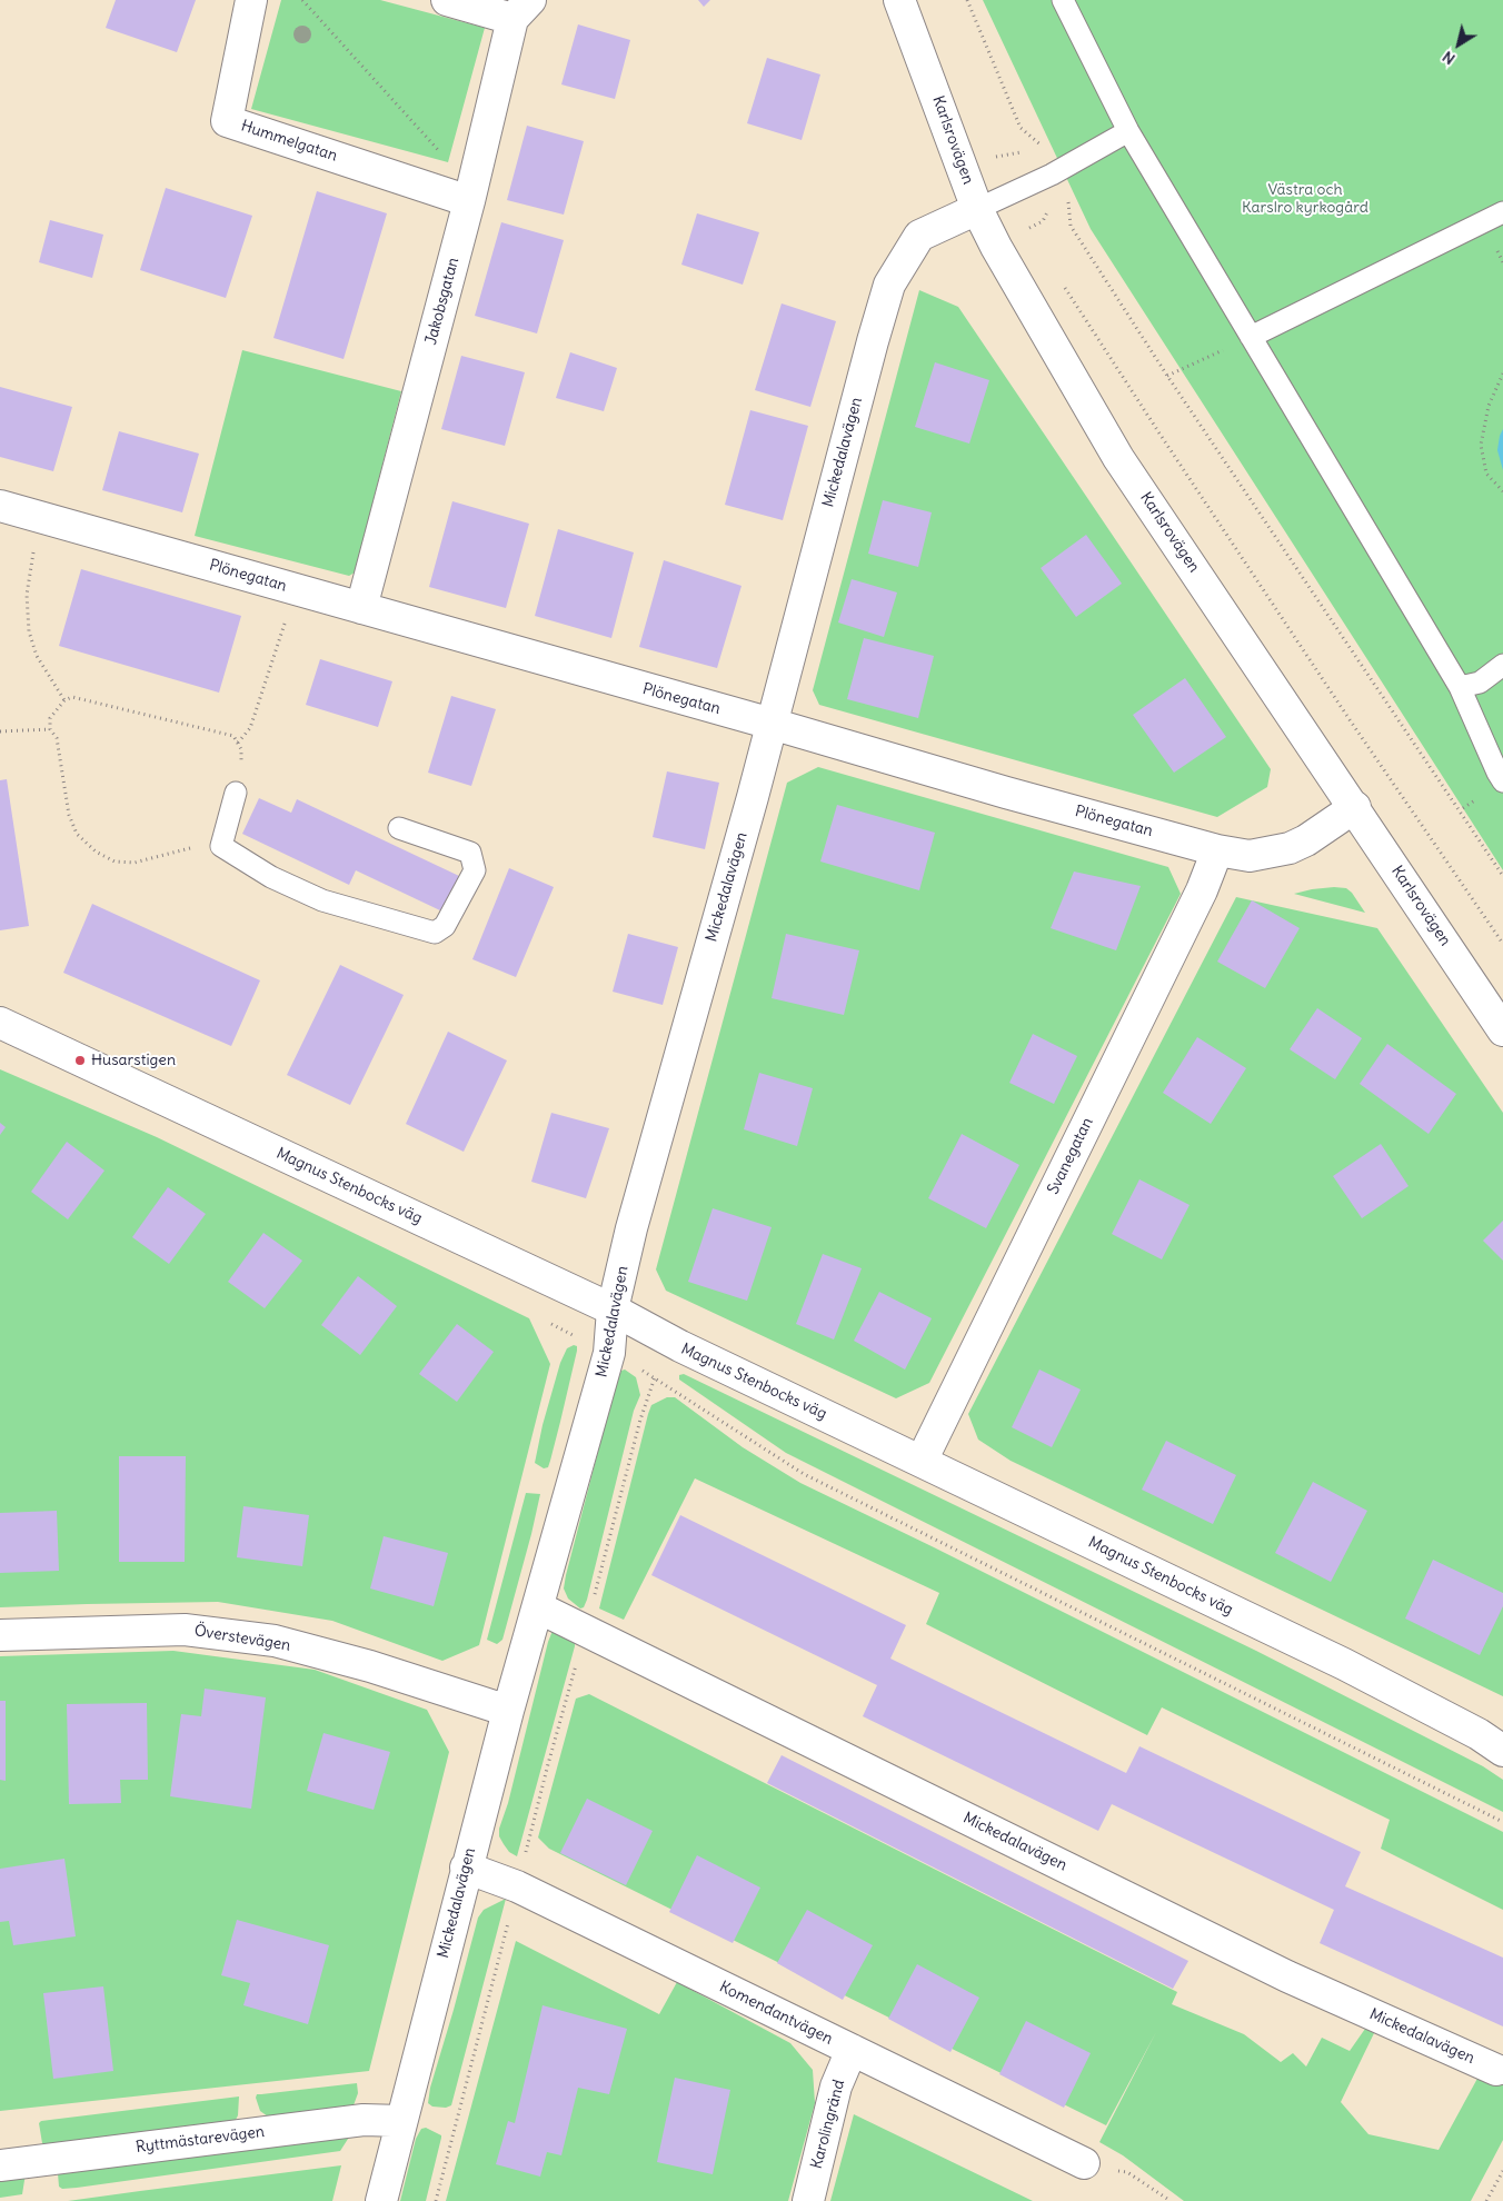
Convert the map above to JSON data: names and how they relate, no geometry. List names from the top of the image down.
{
  "streets": {
    "street": [
      "Karlsrovägen",
      "Hummelgatan",
      "Jakobsgatan",
      "Mickedalavägen",
      "Plönegatan",
      "Svanegatan",
      "Magnus Stenbocks väg",
      "Överstevägen",
      "Komendantvägen",
      "Karolingränd",
      "Ryttmästarevägen"
    ]
  },
  "crossings": [
    ["Karlsrovägen", "Mickedalavägen"],
    ["Karlsrovägen", "Plönegatan"],
    ["Hummelgatan", "Jakobsgatan"],
    ["Jakobsgatan", "Plönegatan"],
    ["Mickedalavägen", "Plönegatan"],
    ["Mickedalavägen", "Magnus Stenbocks väg"],
    ["Mickedalavägen", "Överstevägen"],
    ["Mickedalavägen", "Komendantvägen"],
    ["Mickedalavägen", "Ryttmästarevägen"],
    ["Plönegatan", "Svanegatan"],
    ["Svanegatan", "Magnus Stenbocks väg"],
    ["Komendantvägen", "Karolingränd"]
  ],
  "parks": ["Västra och Karslro kyrkogård"],
  "places": ["Husarstigen"],
  "north": "bottom left"
}
